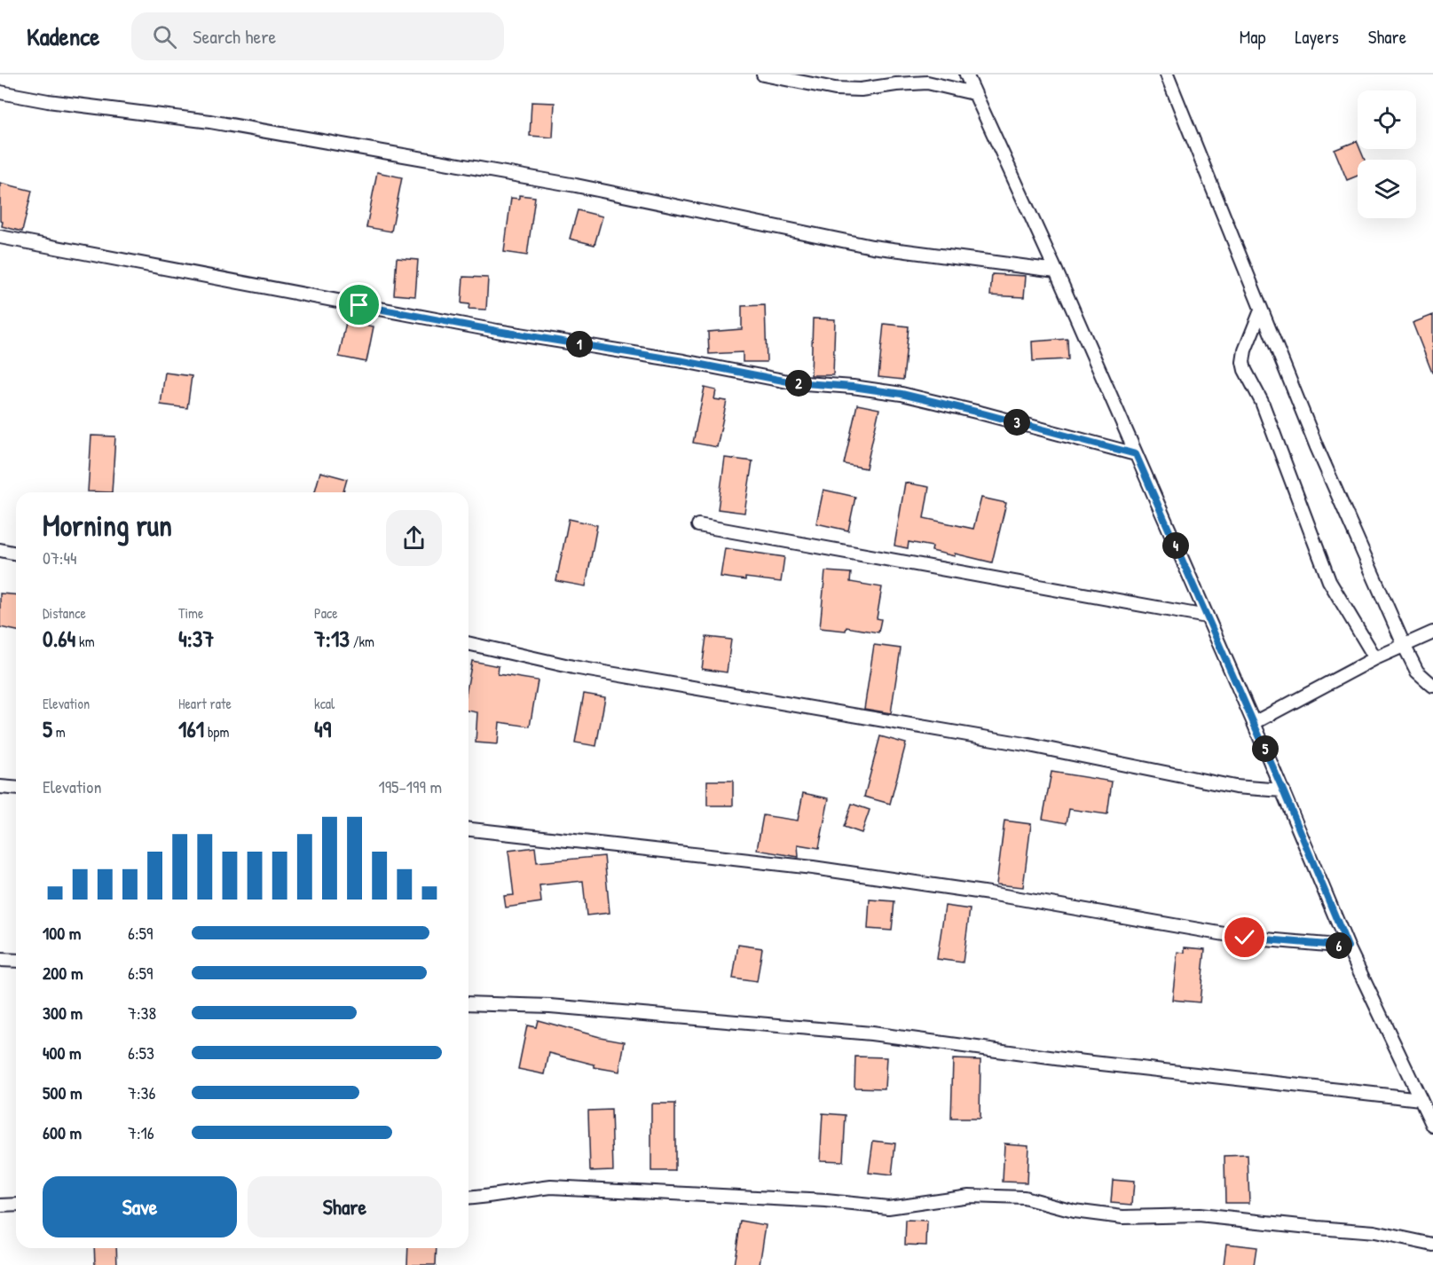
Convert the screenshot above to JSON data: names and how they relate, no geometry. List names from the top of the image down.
{
  "page": {
    "header": "Kadence",
    "search": "Search here",
    "nav": ["Map", "Layers", "Share"],
    "pins": [
      "1",
      "2",
      "3",
      "4",
      "5",
      "6"
    ],
    "heading": ["Morning run", "07:44"],
    "stats": [
      ["Distance", "0.64 km"],
      ["Time", "4:37"],
      ["Pace", "7:13 /km"],
      ["Elevation", "5 m"],
      ["Heart rate", "161 bpm"],
      ["kcal", "49"]
    ],
    "chart": ["Elevation", "195–199 m"],
    "list": [
      {
        "name": "100 m",
        "note": "6:59"
      },
      {
        "name": "200 m",
        "note": "6:59"
      },
      {
        "name": "300 m",
        "note": "7:38"
      },
      {
        "name": "400 m",
        "note": "6:53"
      },
      {
        "name": "500 m",
        "note": "7:36"
      },
      {
        "name": "600 m",
        "note": "7:16"
      }
    ],
    "buttons": ["Save", "Share"]
  }
}
